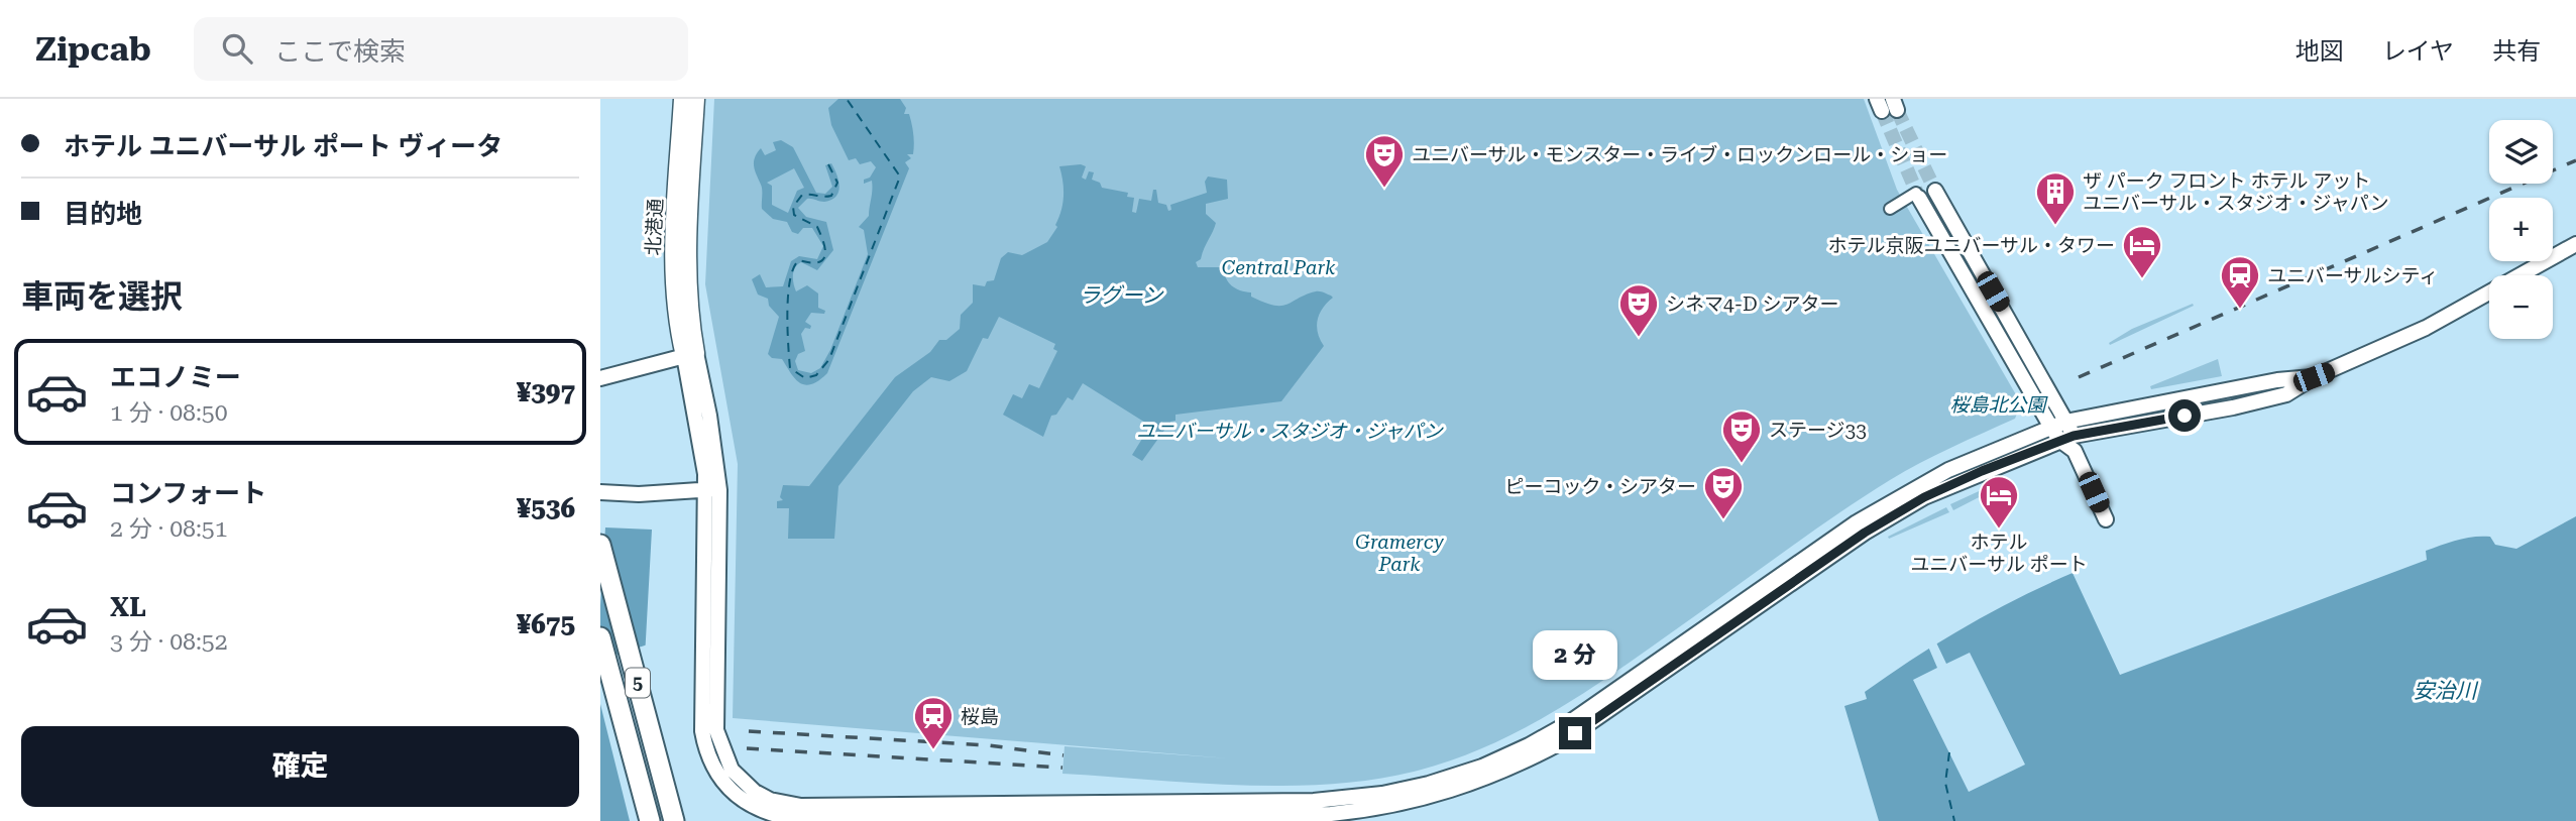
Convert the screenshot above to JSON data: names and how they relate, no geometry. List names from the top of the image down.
{
  "streets": {
    "highway": ["5"],
    "main road": ["北港通"]
  },
  "water": ["ラグーン", "安治川"],
  "parks": [
    "Central Park",
    "桜島北公園",
    "ユニバーサル・スタジオ・ジャパン",
    "Gramercy Park"
  ],
  "places": {
    "theatre": [
      "ユニバーサル・モンスター・ライブ・ロックンロール・ショー",
      "シネマ4-D シアター",
      "ステージ33",
      "ピーコック・シアター"
    ],
    "building": ["ザ パーク フロント ホテル アット ユニバーサル・スタジオ・ジャパン"],
    "hotel": ["ホテル京阪ユニバーサル・タワー", "ホテル ユニバーサル ポート"],
    "station": ["ユニバーサルシティ", "桜島"]
  },
  "page": {
    "header": "Zipcab",
    "search": "ここで検索",
    "nav": ["地図", "レイヤ", "共有"],
    "banner": ["ホテル ユニバーサル ポート ヴィータ", "目的地"],
    "map_buttons": ["+", "−"],
    "heading": "車両を選択",
    "list": [
      {
        "name": "エコノミー",
        "note": "1 分 · 08:50",
        "value": "¥397"
      },
      {
        "name": "コンフォート",
        "note": "2 分 · 08:51",
        "value": "¥536"
      },
      {
        "name": "XL",
        "note": "3 分 · 08:52",
        "value": "¥675"
      }
    ],
    "bubble": "2 分",
    "buttons": "確定"
  }
}
